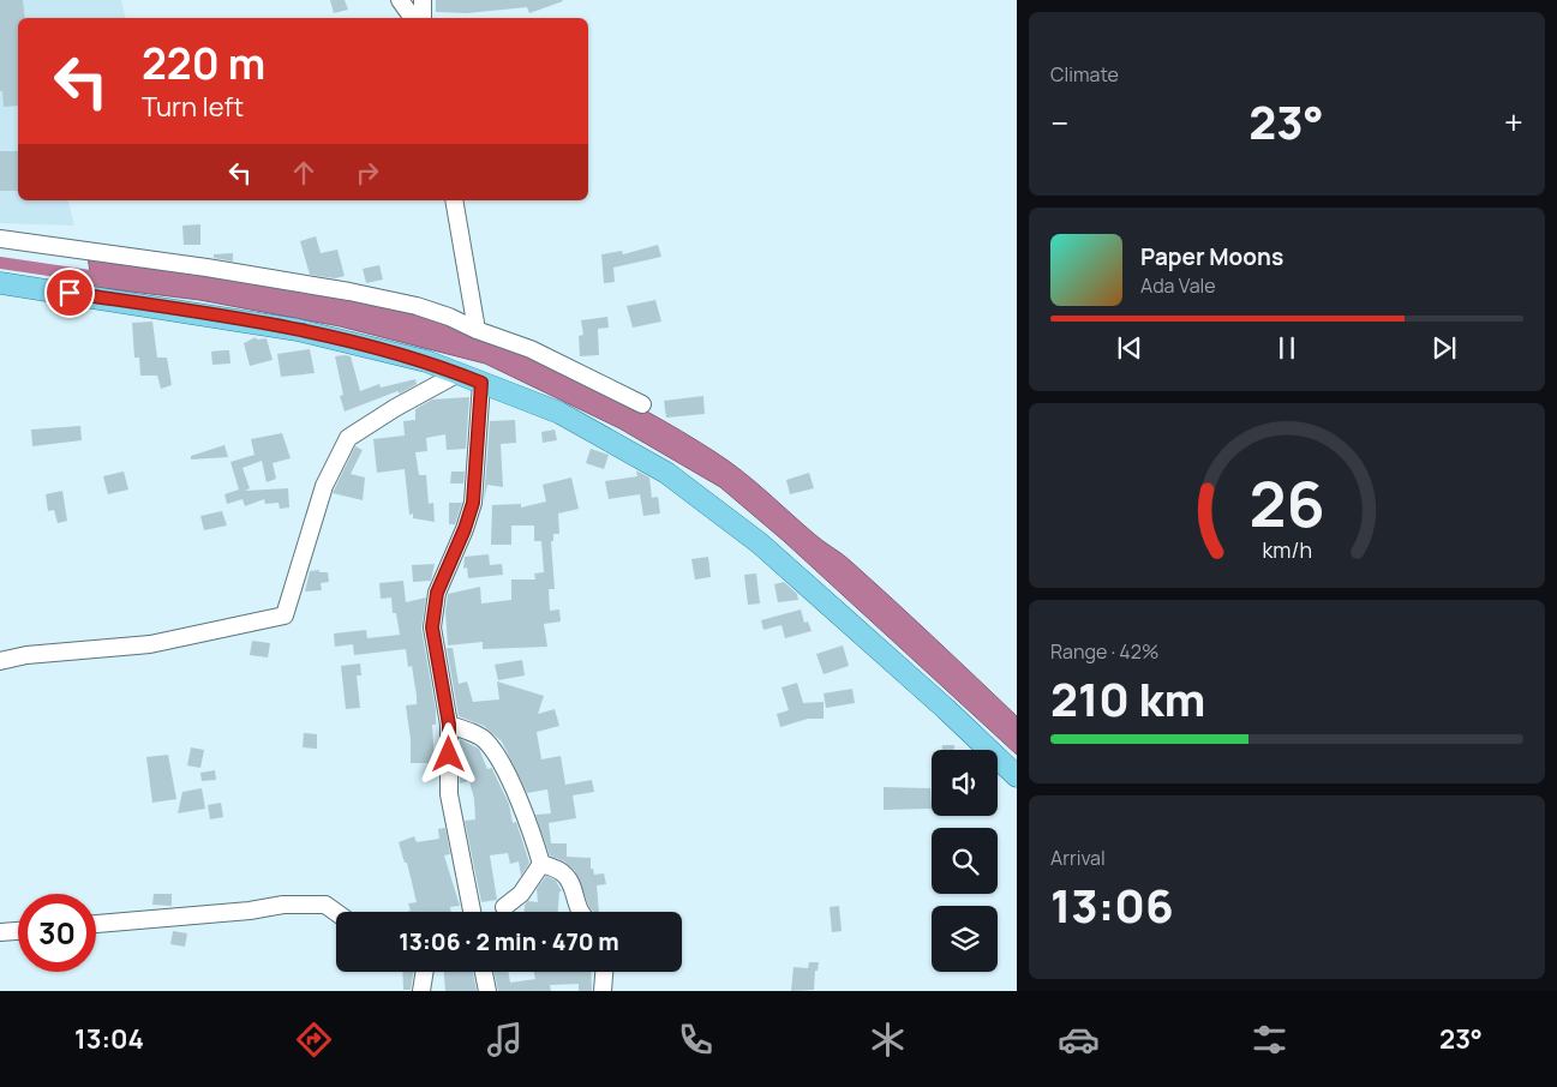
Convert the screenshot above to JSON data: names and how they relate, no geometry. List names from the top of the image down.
{
  "page": {
    "tile": [
      "Climate",
      ["Range · 42%", "210 km"],
      ["Arrival", "13:06"]
    ],
    "turn": ["220 m", "Turn left"],
    "heat": ["−", "23°", "+"],
    "song": ["Paper Moons", "Ada Vale"],
    "limit": "30",
    "trip": "13:06 · 2 min · 470 m",
    "tabs": ["13:04", "23°"],
    "gauge": ["26", "km/h"]
  }
}
